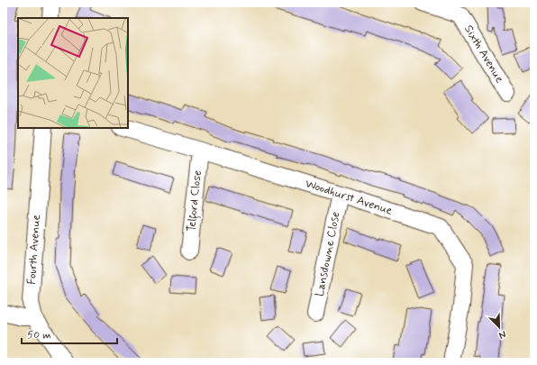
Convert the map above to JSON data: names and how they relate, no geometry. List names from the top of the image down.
{
  "streets": {
    "street": [
      "Sixth Avenue",
      "Woodhurst Avenue",
      "Telford Close",
      "Fourth Avenue",
      "Lansdowne Close"
    ]
  },
  "crossings": [
    ["Woodhurst Avenue", "Telford Close"],
    ["Woodhurst Avenue", "Lansdowne Close"]
  ],
  "scale_bar": "50 m",
  "north": "bottom right"
}
